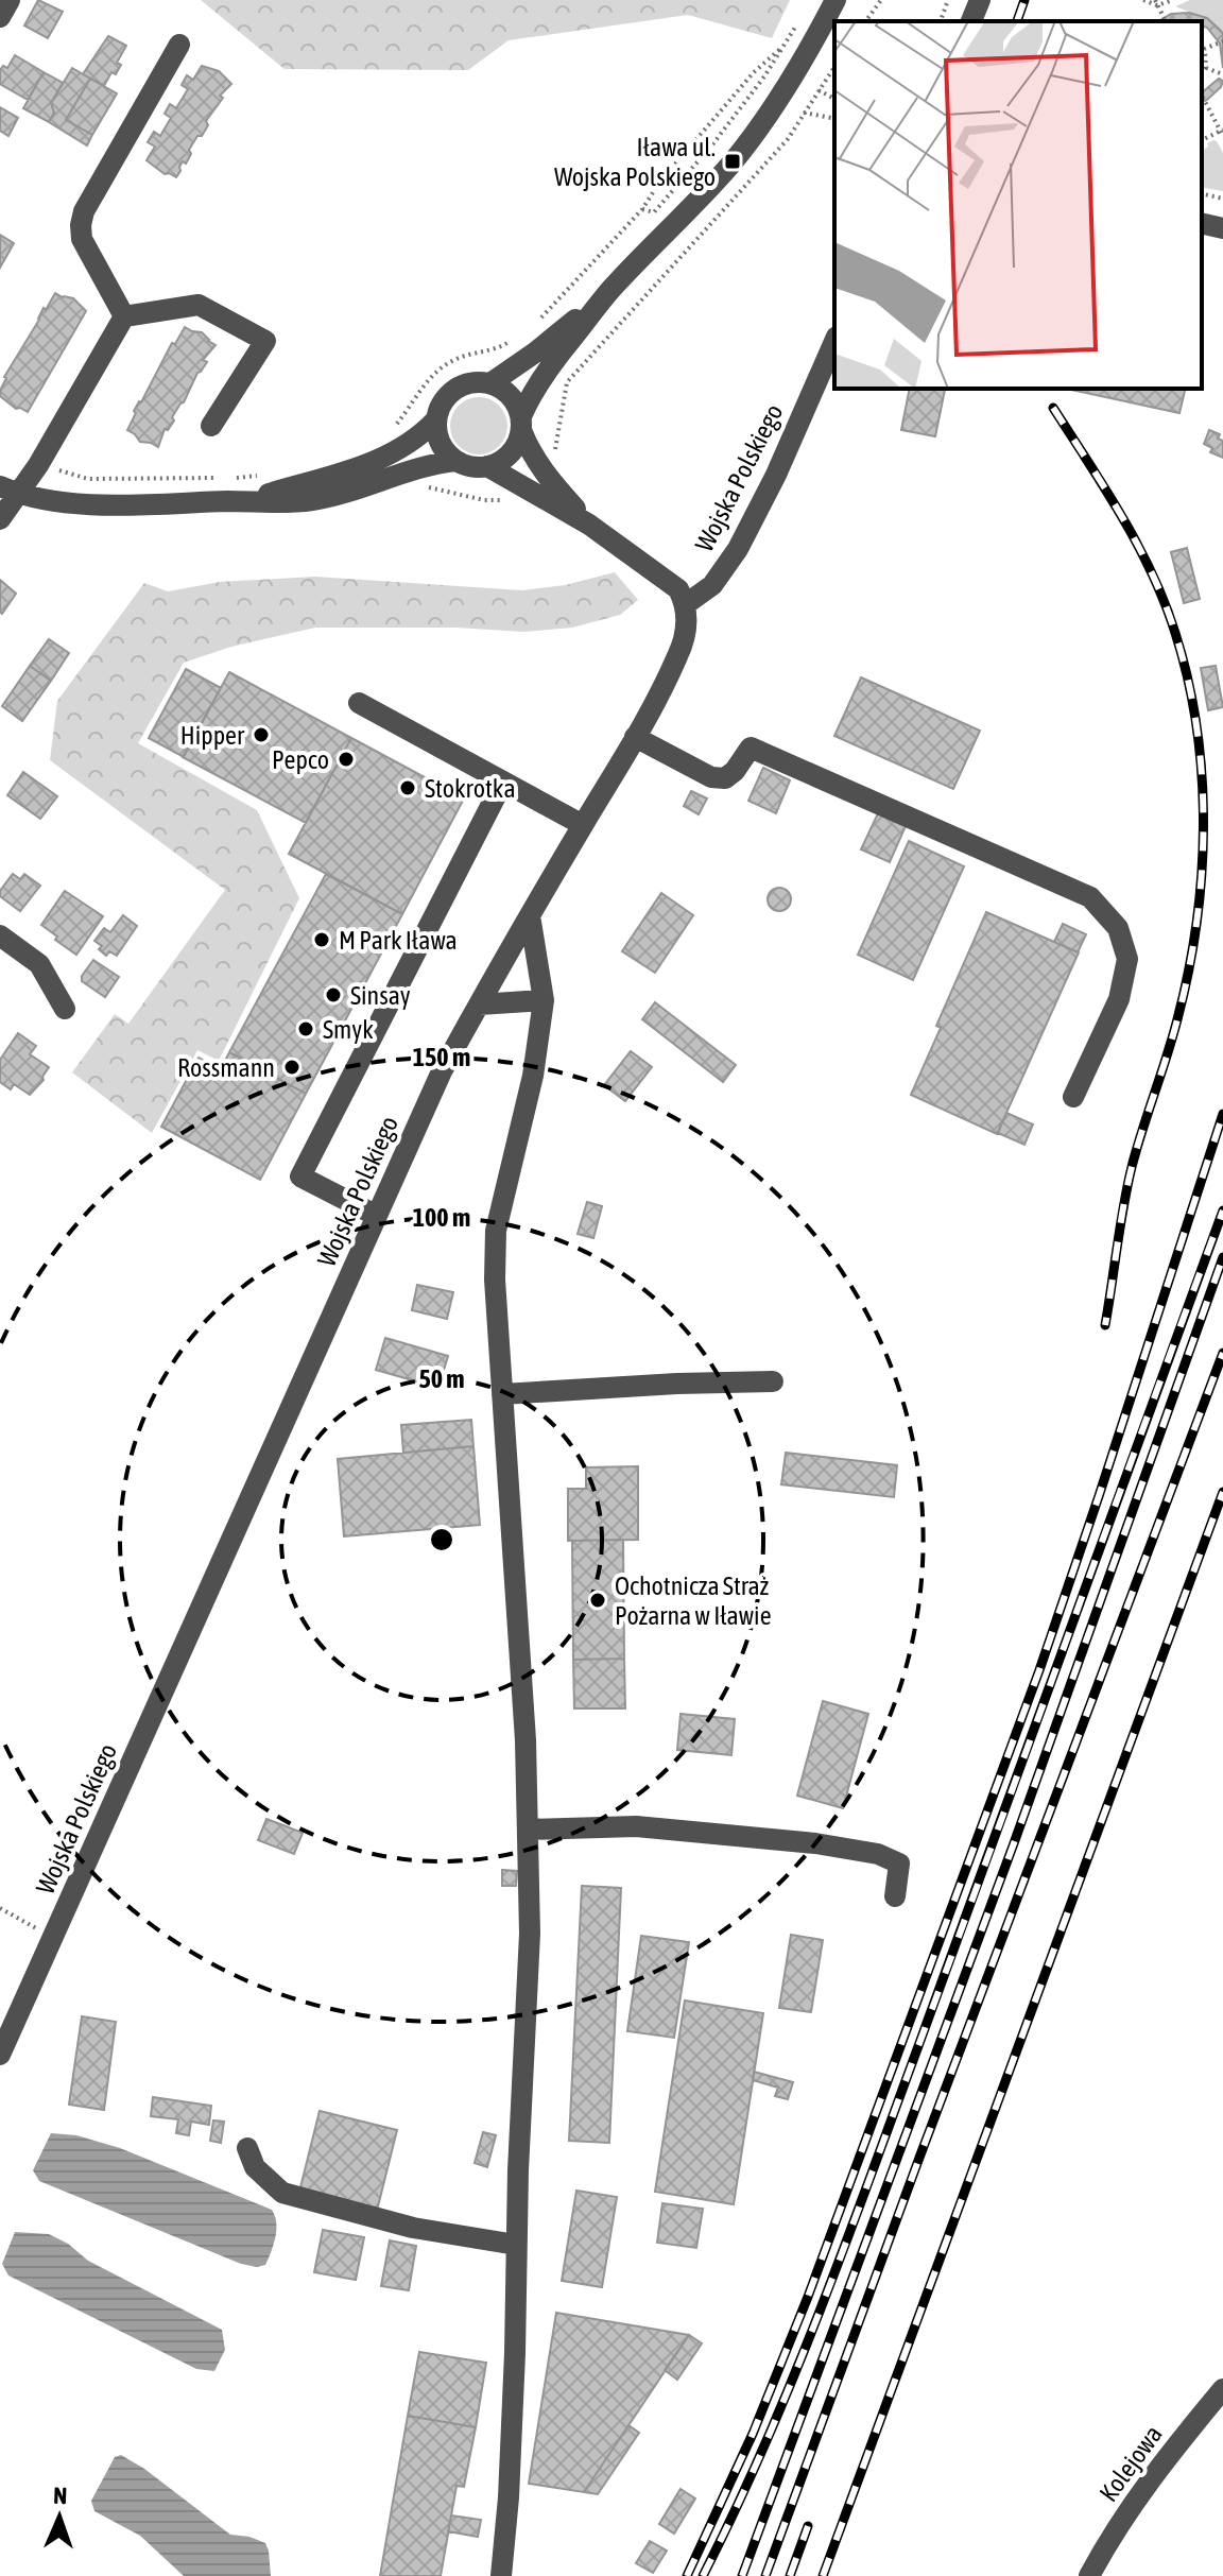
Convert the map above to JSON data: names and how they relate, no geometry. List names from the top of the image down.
{
  "streets": {
    "street": ["Wojska Polskiego", "Kolejowa"]
  },
  "places": {
    "transit": ["Iława ul. Wojska Polskiego"],
    "other": [
      "Hipper",
      "Pepco",
      "Stokrotka",
      "M Park Iława",
      "Sinsay",
      "Smyk",
      "Rossmann",
      "Ochotnicza Straż Pożarna w Iławie"
    ]
  },
  "north": "top",
  "rings": ["150 m", "100 m", "50 m"]
}
